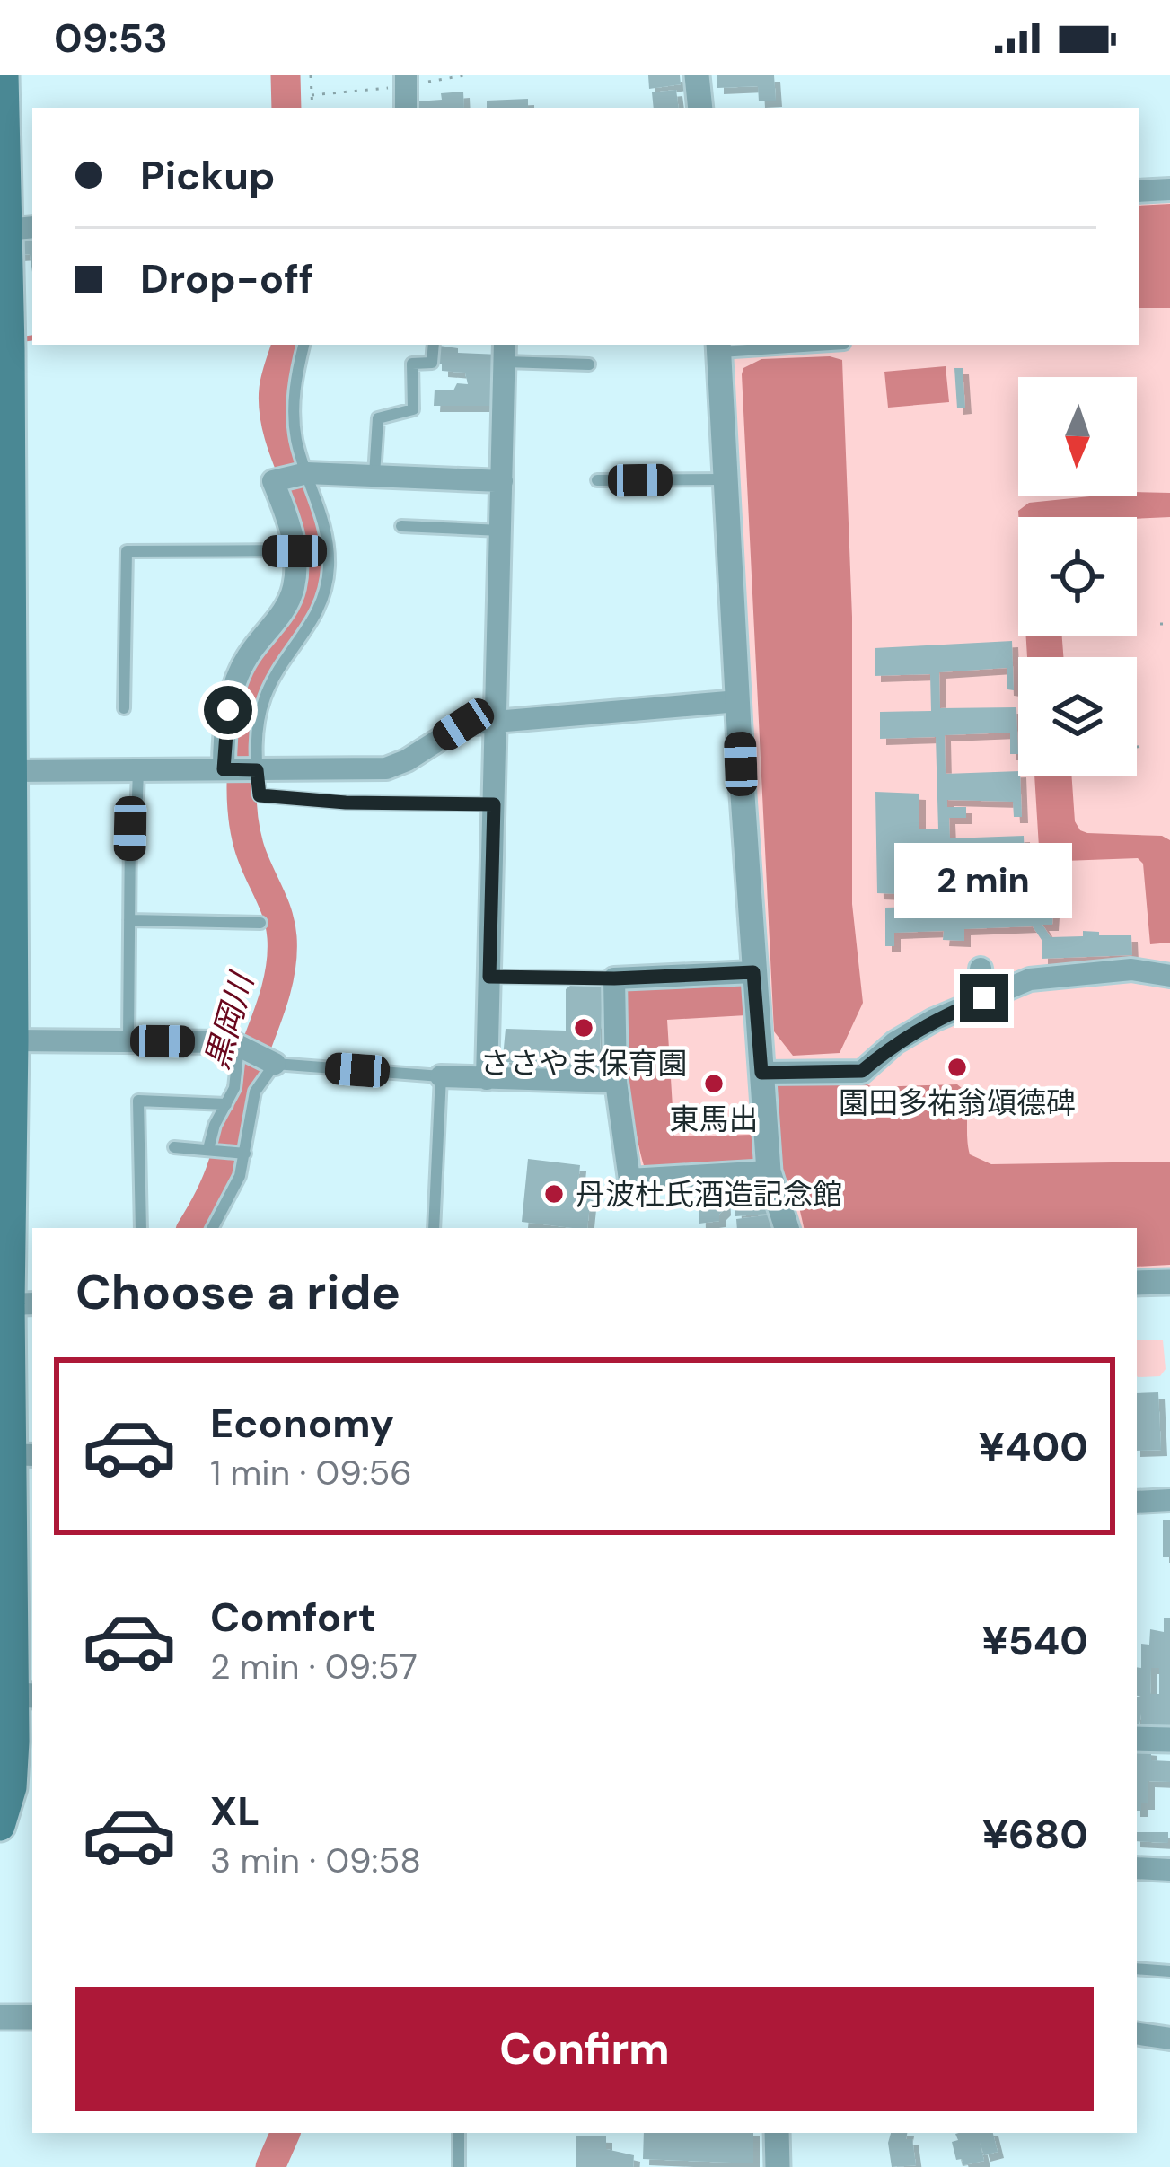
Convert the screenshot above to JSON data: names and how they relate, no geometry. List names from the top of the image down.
{
  "water": ["黒岡川"],
  "places": [
    "ささやま保育園",
    "園田多祐翁頌德碑",
    "東馬出",
    "丹波杜氏酒造記念館"
  ],
  "north": "bottom",
  "page": {
    "status": "09:53",
    "banner": ["Pickup", "Drop-off"],
    "bubble": "2 min",
    "heading": "Choose a ride",
    "list": [
      {
        "name": "Economy",
        "note": "1 min · 09:56",
        "value": "¥400"
      },
      {
        "name": "Comfort",
        "note": "2 min · 09:57",
        "value": "¥540"
      },
      {
        "name": "XL",
        "note": "3 min · 09:58",
        "value": "¥680"
      }
    ],
    "buttons": "Confirm"
  }
}
